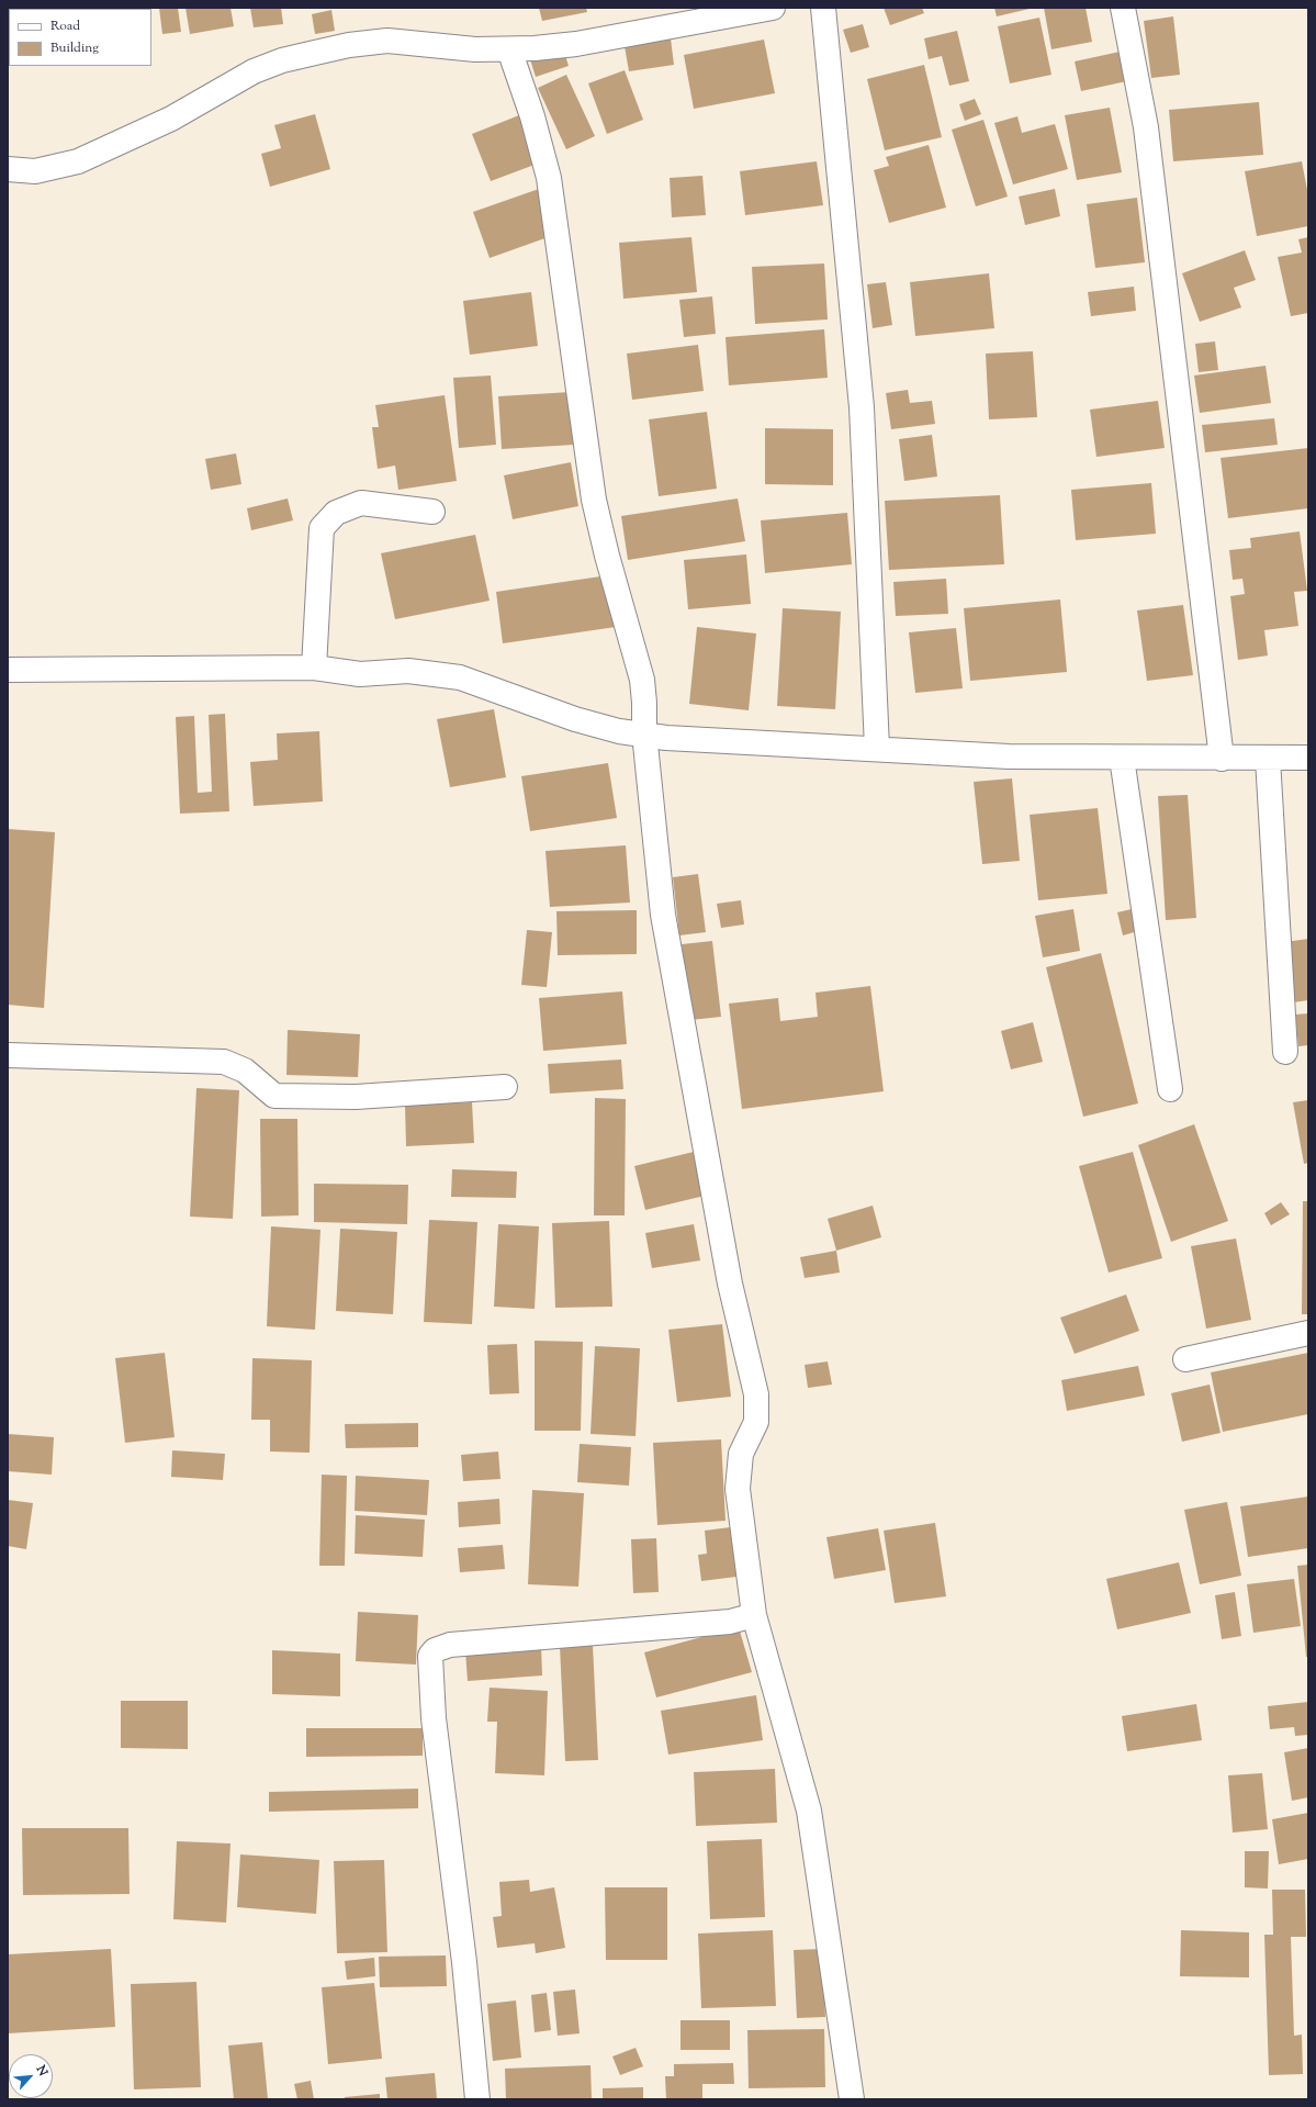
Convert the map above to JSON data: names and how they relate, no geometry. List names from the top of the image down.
{
  "legend": ["Road", "Building"],
  "north": "top right"
}
